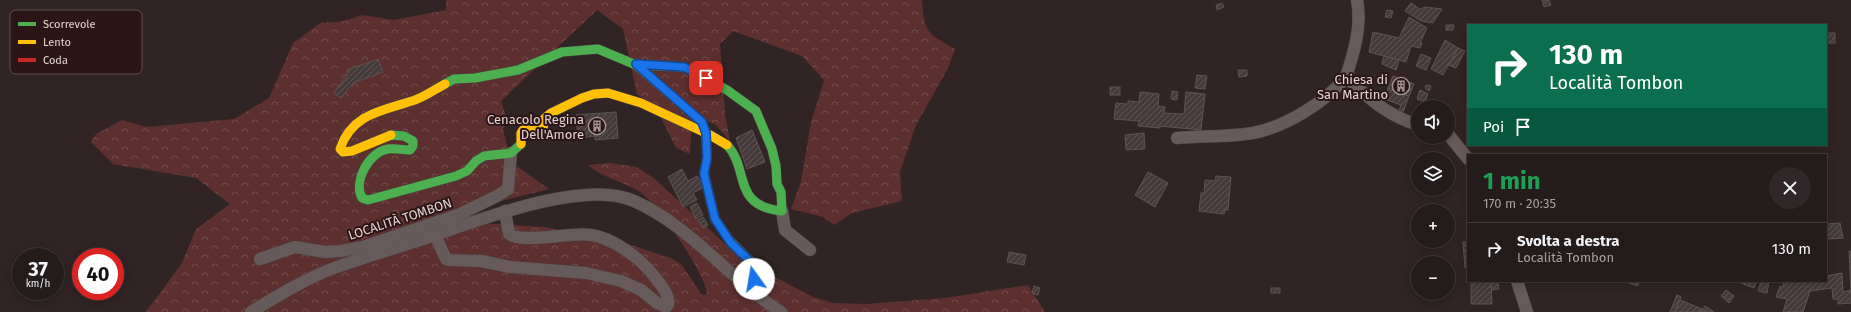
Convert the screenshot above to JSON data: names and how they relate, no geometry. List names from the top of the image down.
{
  "streets": {
    "street": ["LOCALITÀ TOMBON"]
  },
  "places": {
    "building": ["Chiesa di San Martino", "Cenacolo Regina Dell'Amore"]
  },
  "legend": ["Scorrevole", "Lento", "Coda"],
  "page": {
    "turn": ["130 m", "Località Tombon"],
    "map_buttons": ["+", "−"],
    "then": "Poi",
    "heading": ["1 min", "170 m · 20:35"],
    "list": [
      {
        "name": "Svolta a destra",
        "note": "Località Tombon",
        "value": "130 m"
      }
    ],
    "speed": "37 km/h",
    "limit": "40"
  }
}
